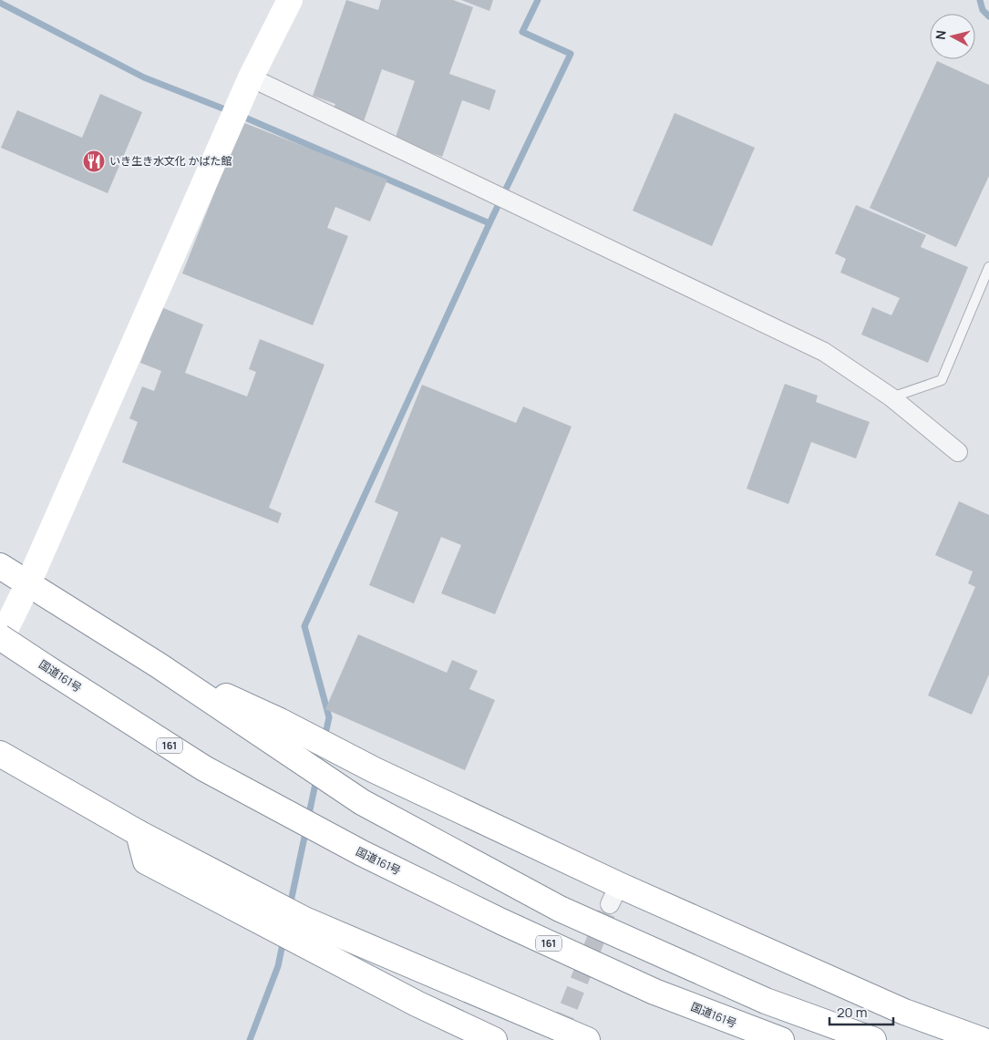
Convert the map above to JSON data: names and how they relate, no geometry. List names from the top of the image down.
{
  "streets": {
    "main road": ["国道161号", "161"]
  },
  "places": {
    "restaurant": ["いき生き水文化 かばた館"]
  },
  "scale_bar": "20 m",
  "north": "left"
}
